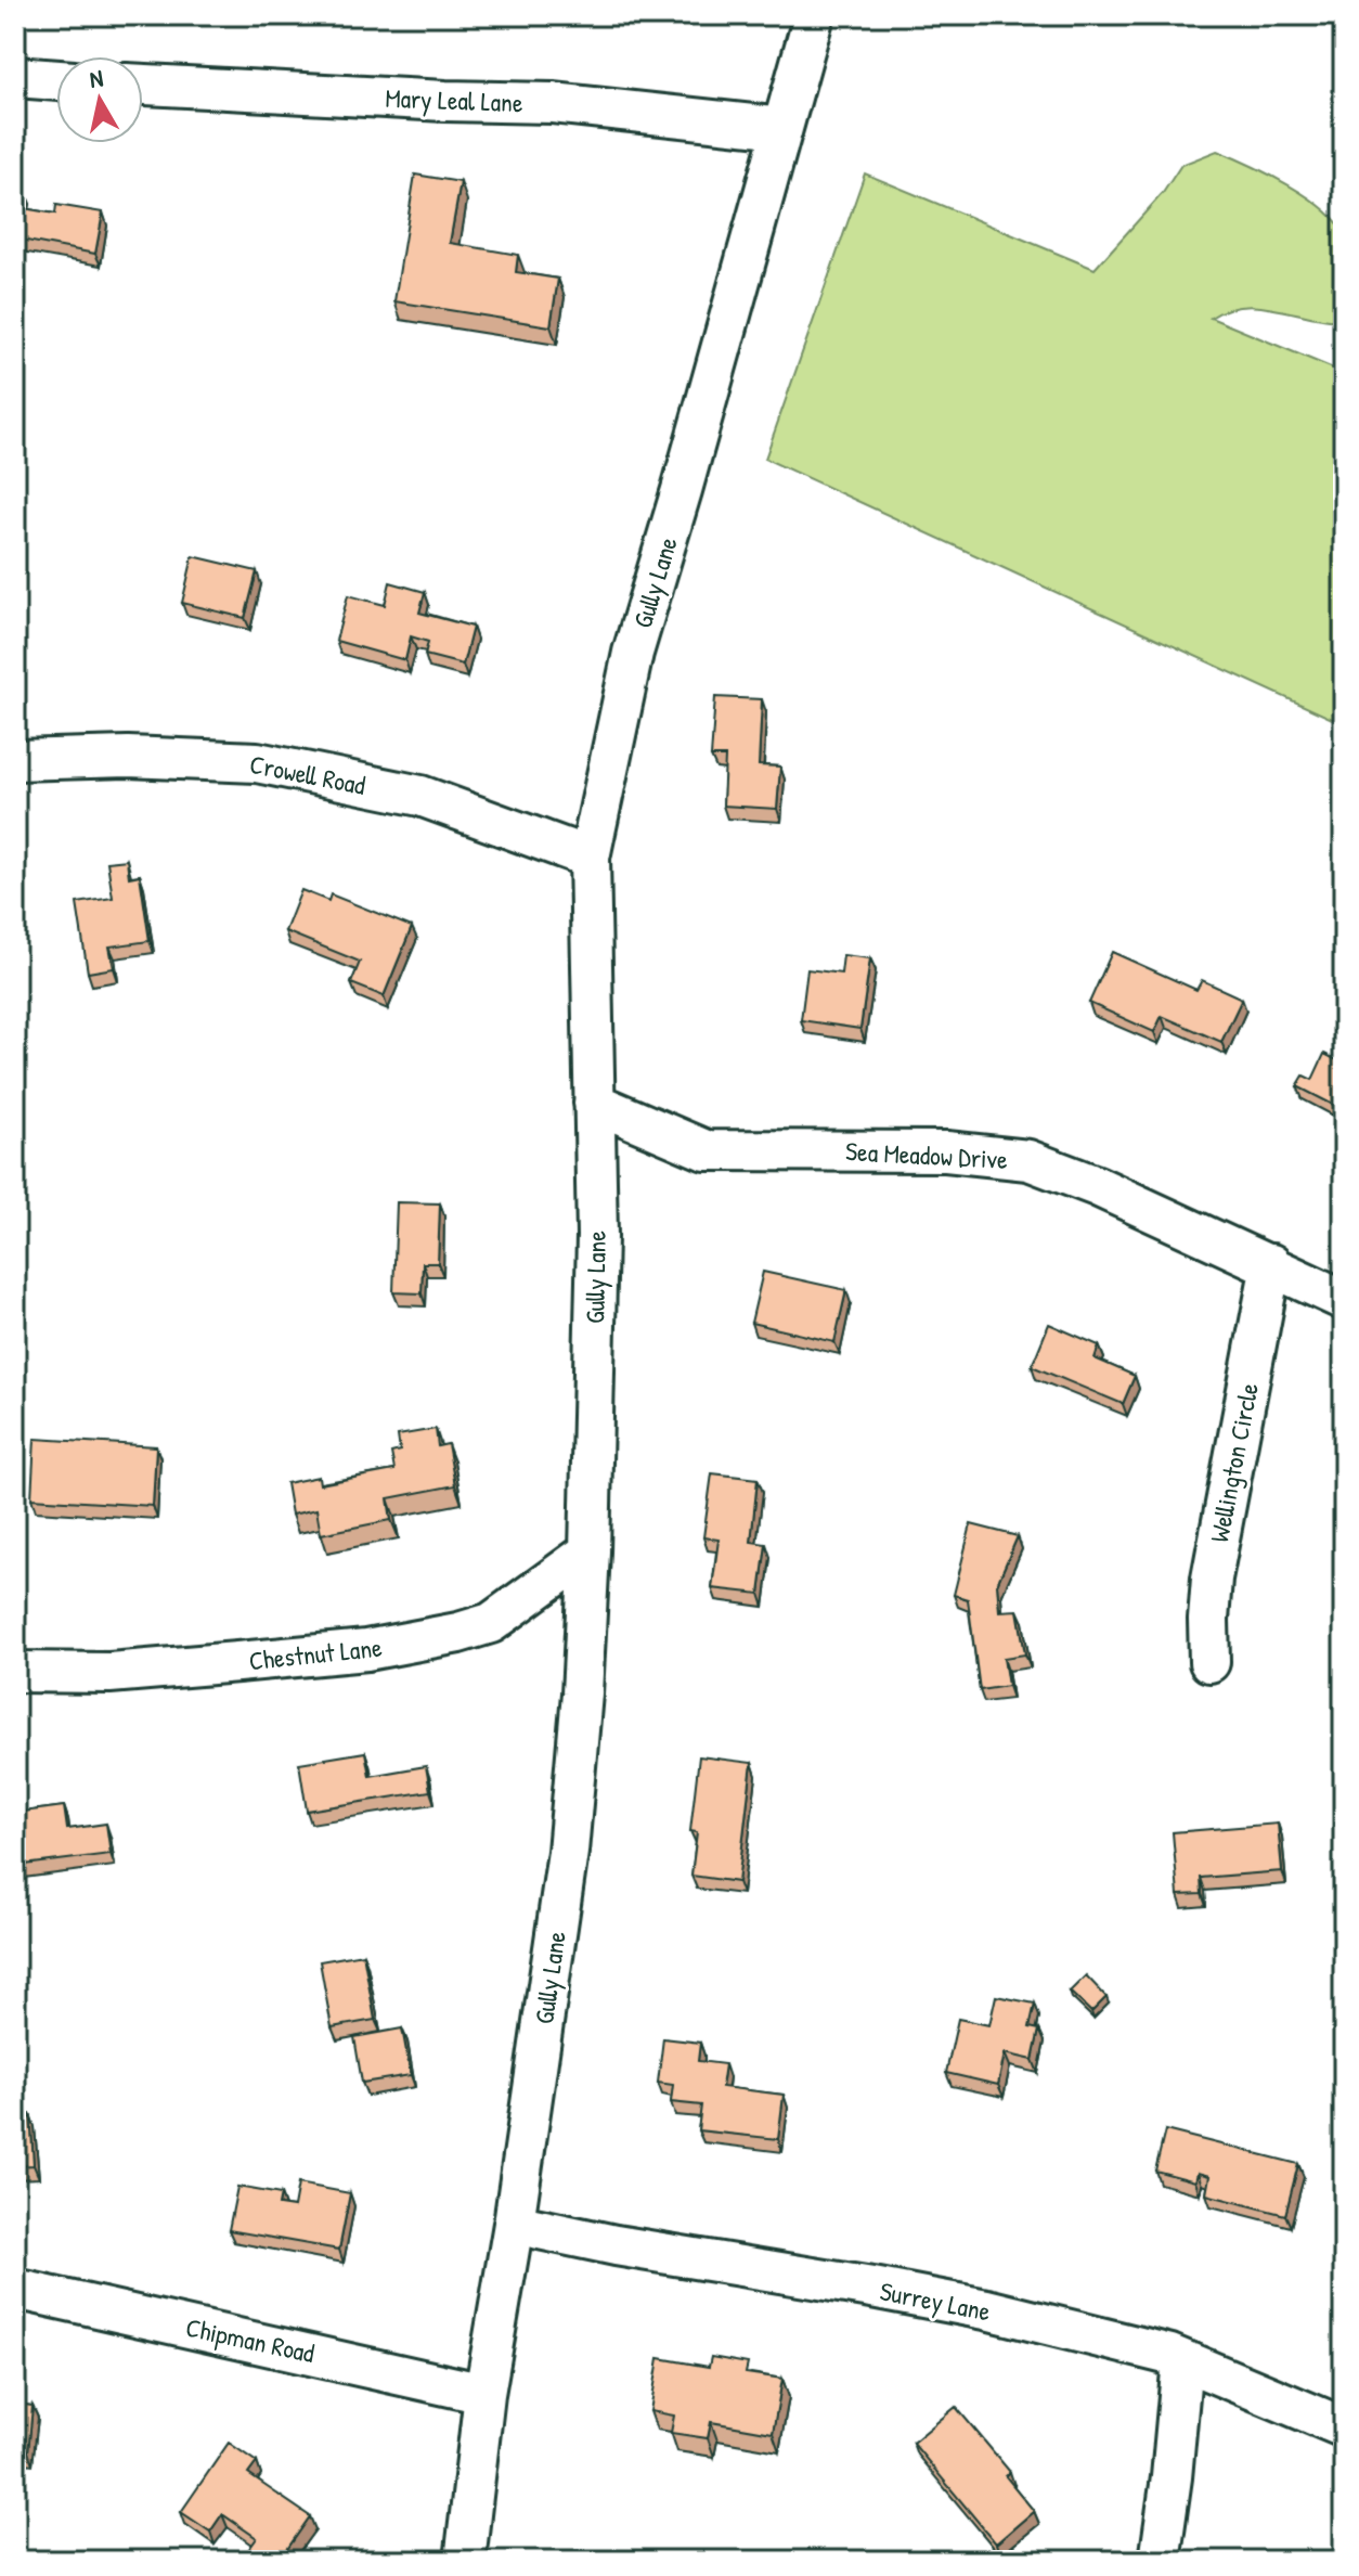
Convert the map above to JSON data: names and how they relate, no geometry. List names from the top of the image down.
{
  "streets": {
    "street": [
      "Mary Leal Lane",
      "Gully Lane",
      "Crowell Road",
      "Sea Meadow Drive",
      "Wellington Circle",
      "Chestnut Lane",
      "Surrey Lane",
      "Chipman Road"
    ]
  },
  "crossings": [
    ["Mary Leal Lane", "Gully Lane"],
    ["Gully Lane", "Crowell Road"],
    ["Gully Lane", "Sea Meadow Drive"],
    ["Gully Lane", "Chestnut Lane"],
    ["Gully Lane", "Surrey Lane"],
    ["Gully Lane", "Chipman Road"],
    ["Sea Meadow Drive", "Wellington Circle"]
  ],
  "north": "top"
}
